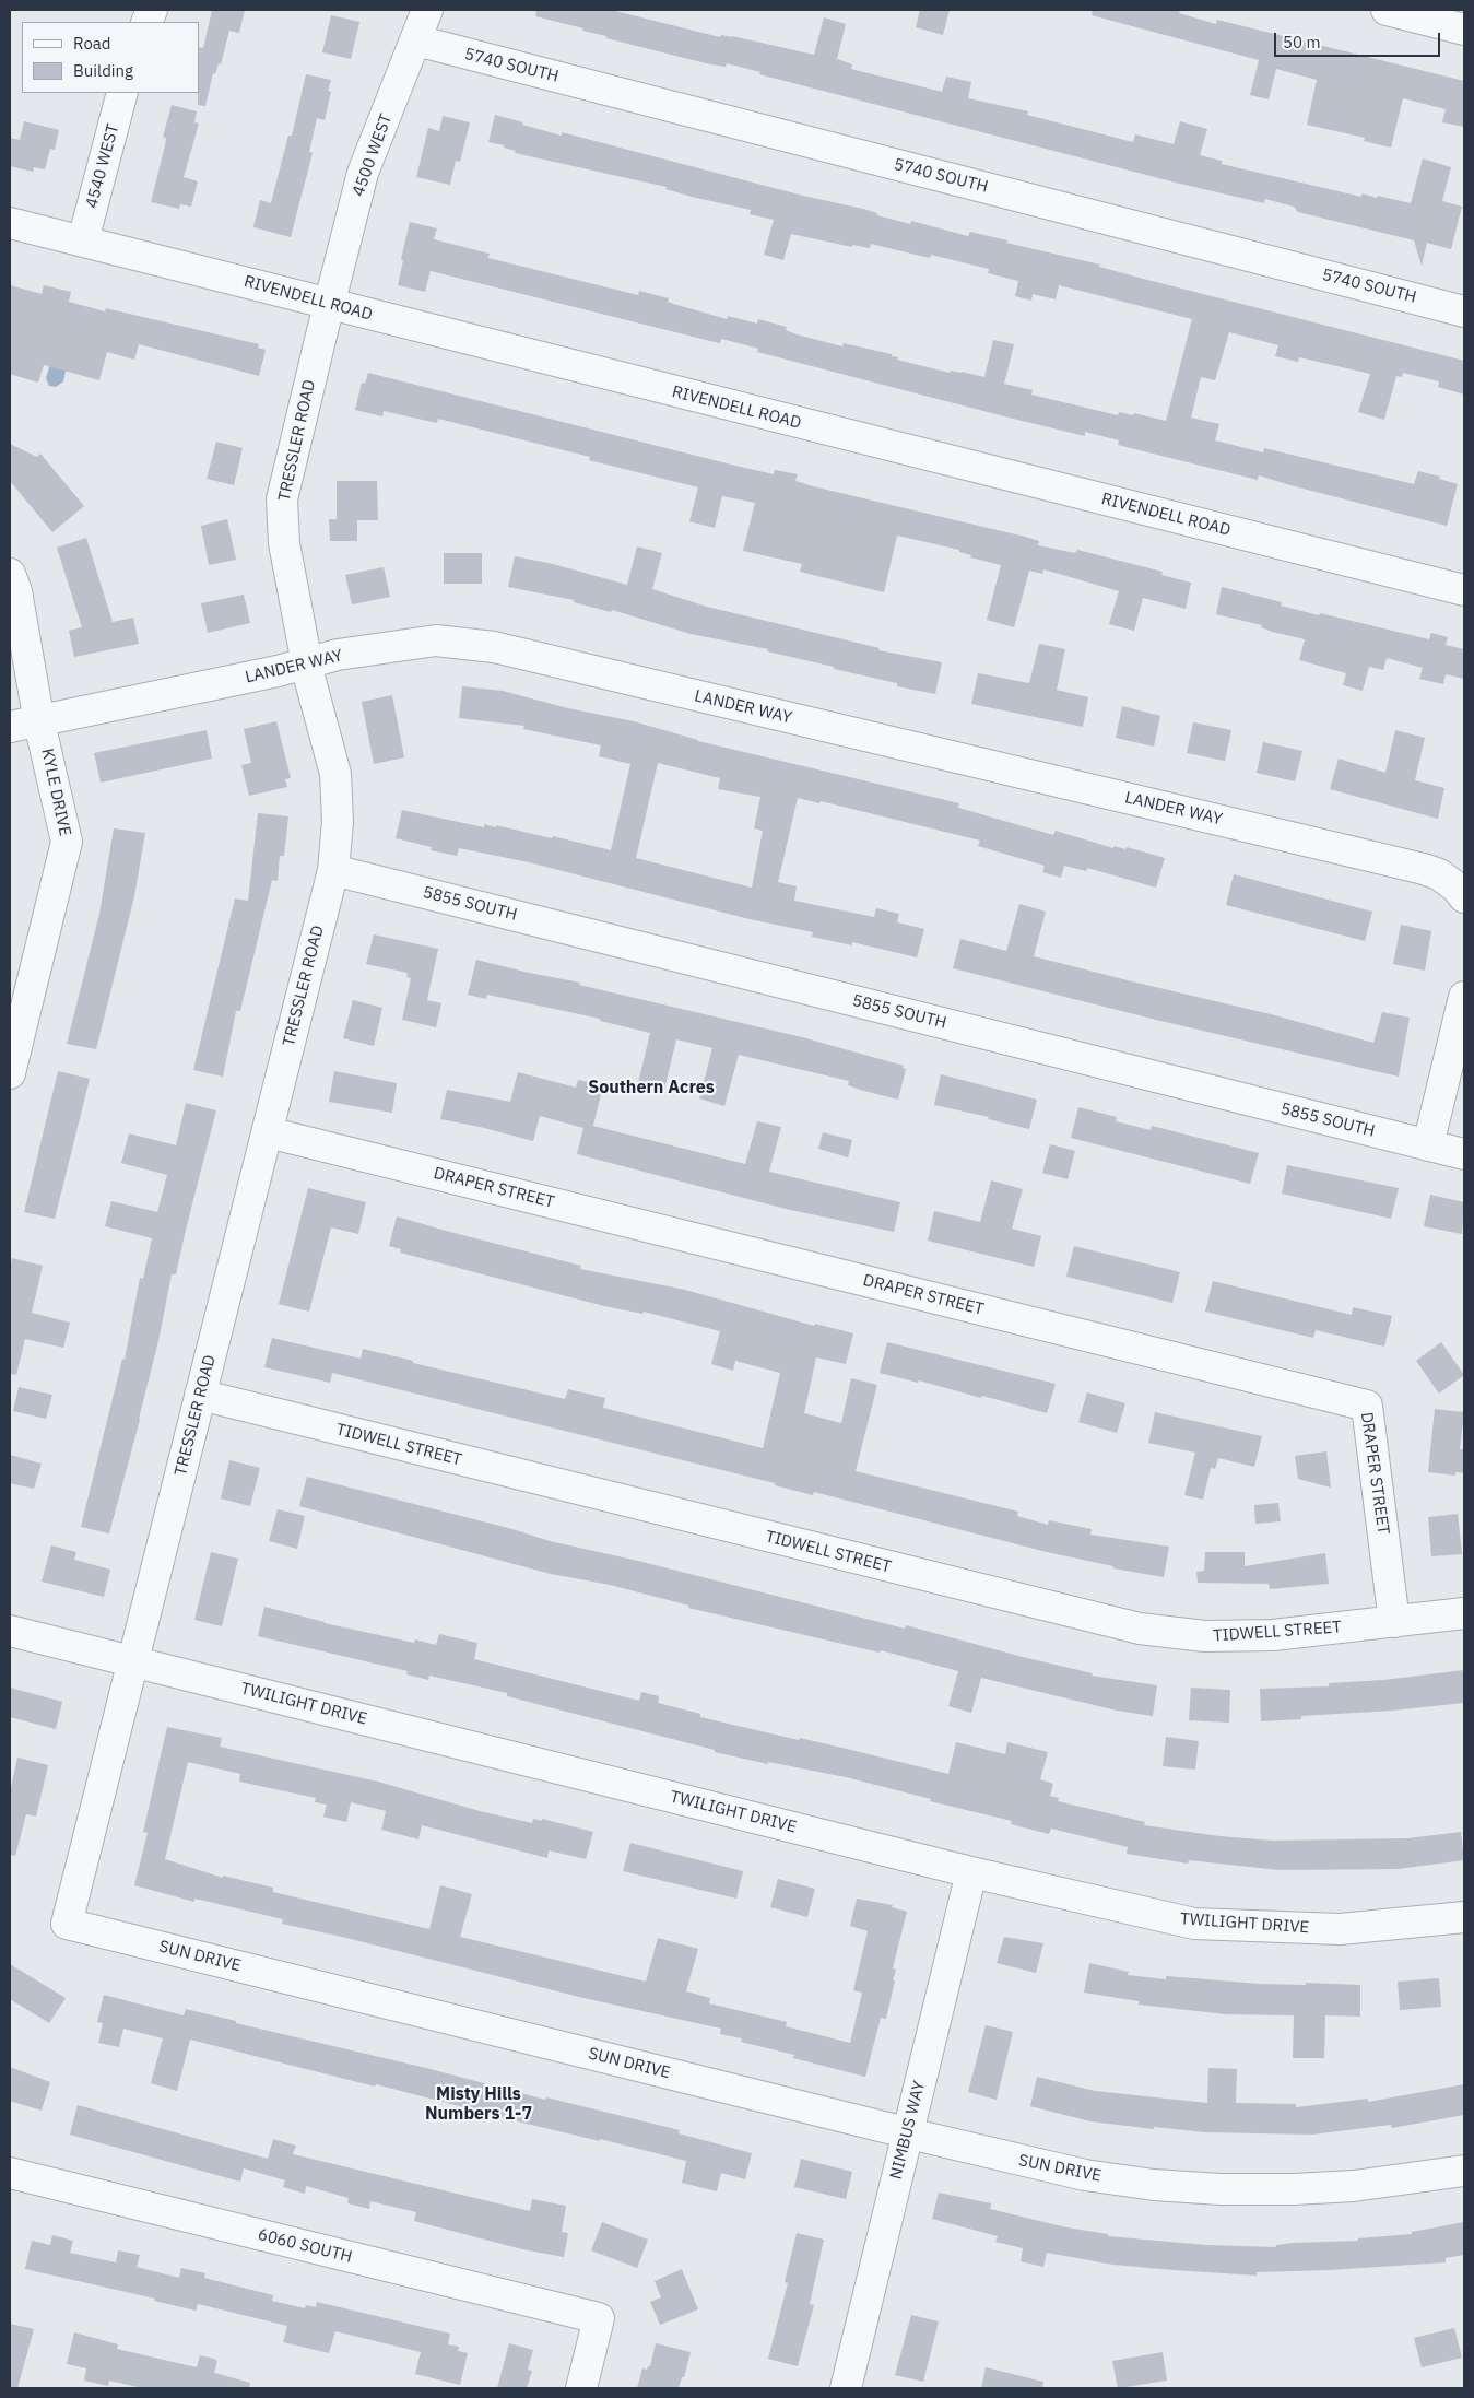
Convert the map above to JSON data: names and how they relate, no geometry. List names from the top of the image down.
{
  "streets": {
    "street": [
      "5740 SOUTH",
      "4500 WEST",
      "4540 WEST",
      "RIVENDELL ROAD",
      "TRESSLER ROAD",
      "LANDER WAY",
      "KYLE DRIVE",
      "5855 SOUTH",
      "DRAPER STREET",
      "TIDWELL STREET",
      "TWILIGHT DRIVE",
      "SUN DRIVE",
      "NIMBUS WAY",
      "6060 SOUTH"
    ]
  },
  "crossings": [
    ["5740 SOUTH", "4500 WEST"],
    ["4500 WEST", "RIVENDELL ROAD"],
    ["4500 WEST", "TRESSLER ROAD"],
    ["4540 WEST", "RIVENDELL ROAD"],
    ["RIVENDELL ROAD", "TRESSLER ROAD"],
    ["TRESSLER ROAD", "LANDER WAY"],
    ["TRESSLER ROAD", "5855 SOUTH"],
    ["TRESSLER ROAD", "DRAPER STREET"],
    ["TRESSLER ROAD", "TIDWELL STREET"],
    ["TRESSLER ROAD", "TWILIGHT DRIVE"],
    ["TRESSLER ROAD", "SUN DRIVE"],
    ["LANDER WAY", "KYLE DRIVE"],
    ["DRAPER STREET", "TIDWELL STREET"],
    ["TWILIGHT DRIVE", "SUN DRIVE"],
    ["TWILIGHT DRIVE", "NIMBUS WAY"],
    ["SUN DRIVE", "NIMBUS WAY"]
  ],
  "districts": ["Southern Acres", "Misty Hills Numbers 1-7"],
  "legend": ["Road", "Building"],
  "scale_bar": "50 m"
}
